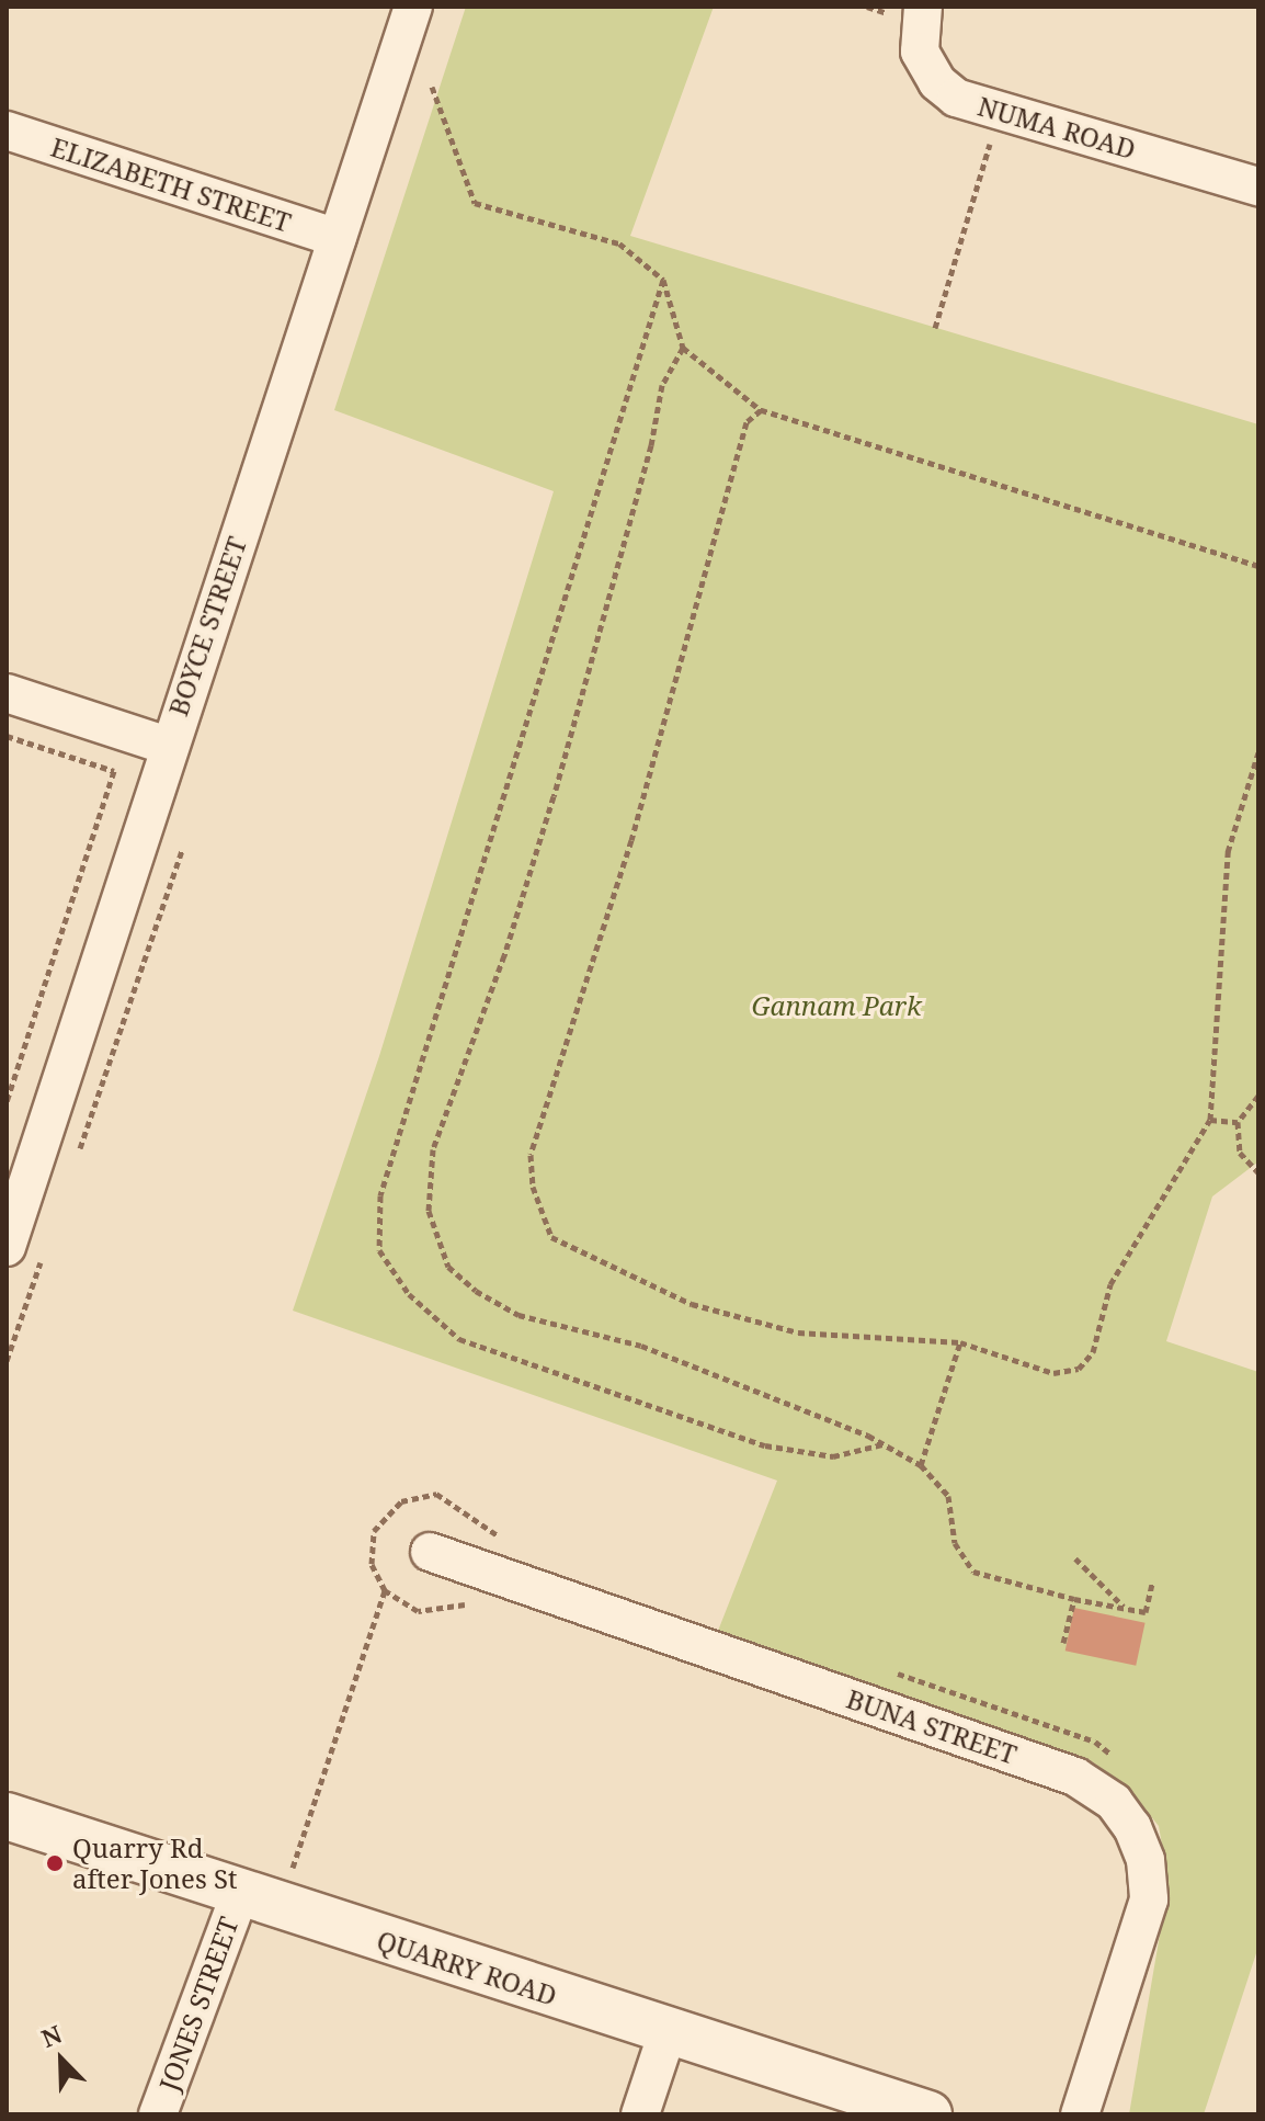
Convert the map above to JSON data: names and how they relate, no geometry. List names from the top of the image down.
{
  "streets": {
    "street": [
      "NUMA ROAD",
      "ELIZABETH STREET",
      "BOYCE STREET",
      "BUNA STREET",
      "QUARRY ROAD",
      "JONES STREET"
    ]
  },
  "crossings": [
    ["ELIZABETH STREET", "BOYCE STREET"],
    ["QUARRY ROAD", "JONES STREET"]
  ],
  "parks": ["Gannam Park"],
  "places": ["Quarry Rd after Jones St"],
  "north": "top left"
}
